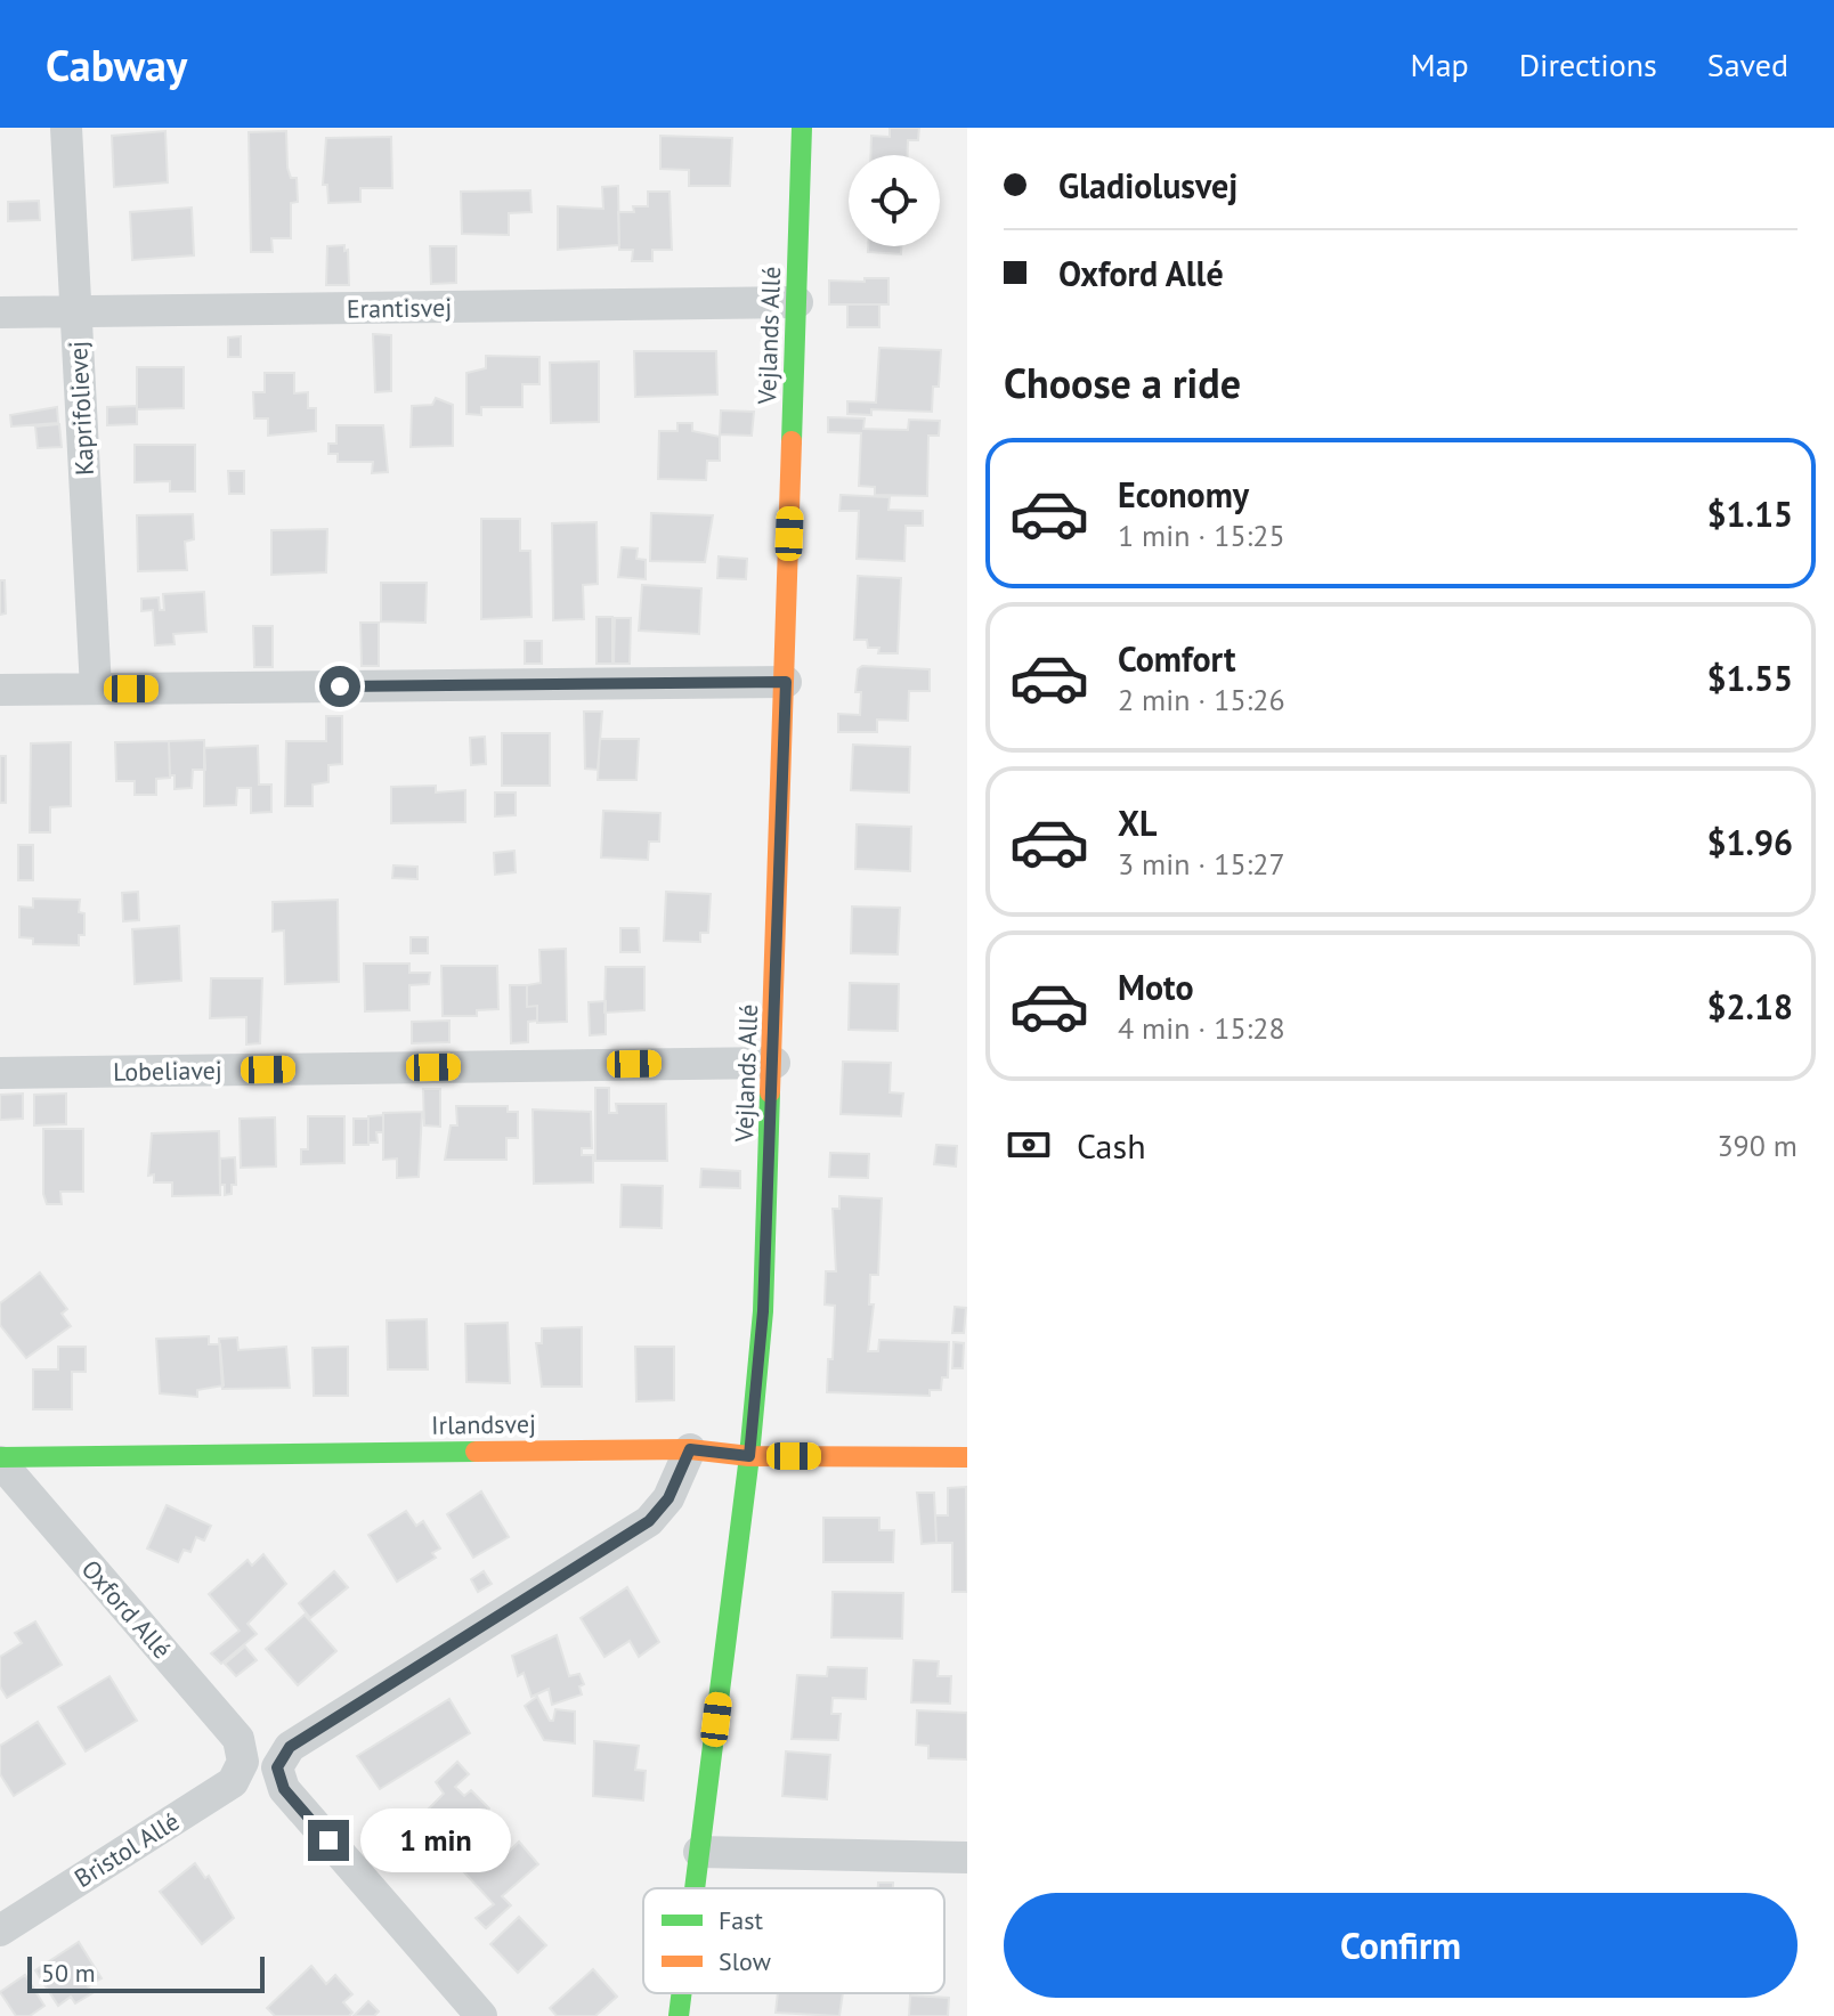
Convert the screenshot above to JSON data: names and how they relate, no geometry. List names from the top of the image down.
{
  "streets": {
    "street": [
      "Erantisvej",
      "Vejlands Allé",
      "Kaprifolievej",
      "Lobeliavej",
      "Irlandsvej",
      "Oxford Allé",
      "Bristol Allé"
    ]
  },
  "crossings": [
    ["Erantisvej", "Vejlands Allé"],
    ["Erantisvej", "Kaprifolievej"],
    ["Vejlands Allé", "Lobeliavej"],
    ["Vejlands Allé", "Irlandsvej"],
    ["Irlandsvej", "Oxford Allé"],
    ["Oxford Allé", "Bristol Allé"]
  ],
  "legend": ["Fast", "Slow"],
  "scale_bar": "50 m",
  "page": {
    "header": "Cabway",
    "nav": ["Map", "Directions", "Saved"],
    "banner": ["Gladiolusvej", "Oxford Allé"],
    "heading": "Choose a ride",
    "list": [
      {
        "name": "Economy",
        "note": "1 min · 15:25",
        "value": "$1.15"
      },
      {
        "name": "Comfort",
        "note": "2 min · 15:26",
        "value": "$1.55"
      },
      {
        "name": "XL",
        "note": "3 min · 15:27",
        "value": "$1.96"
      },
      {
        "name": "Moto",
        "note": "4 min · 15:28",
        "value": "$2.18"
      }
    ],
    "pay": ["Cash", "390 m"],
    "bubble": "1 min",
    "buttons": "Confirm",
    "scale": "50 m"
  }
}
